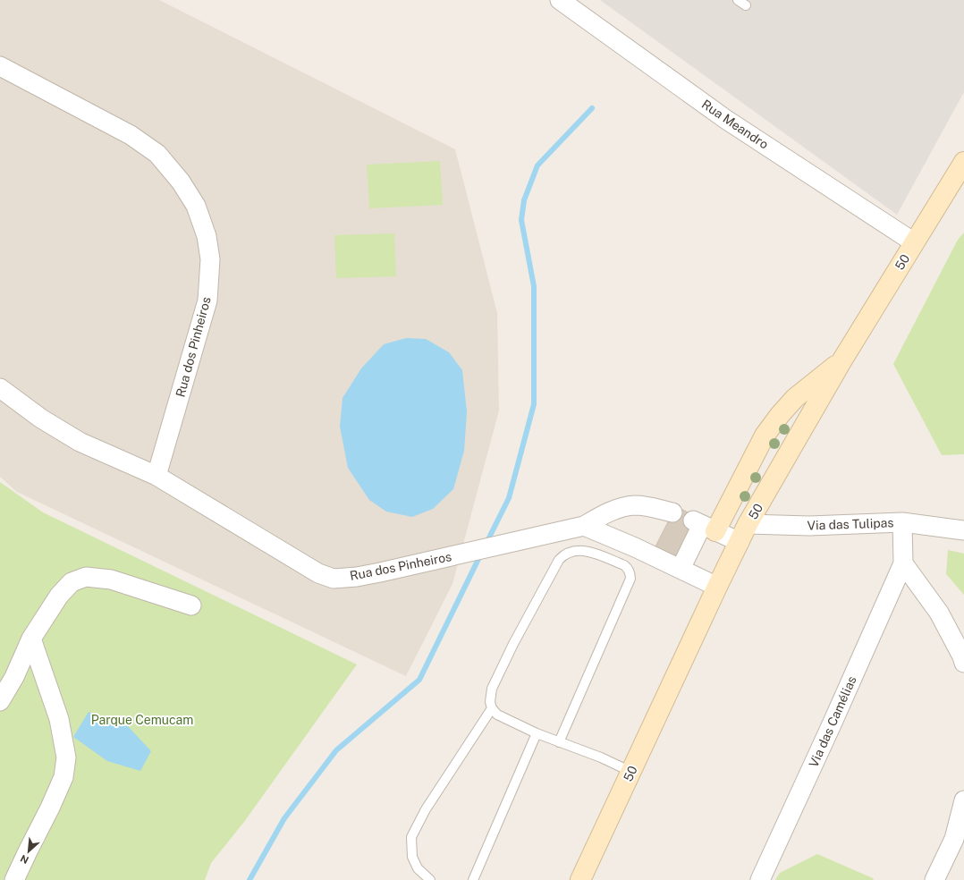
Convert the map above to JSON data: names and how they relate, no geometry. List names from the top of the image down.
{
  "streets": {
    "main road": ["50"],
    "street": [
      "Rua Meandro",
      "Rua dos Pinheiros",
      "Via das Tulipas",
      "Via das Camélias"
    ]
  },
  "crossings": [
    ["Rua Meandro", "50"],
    ["50", "Via das Tulipas"],
    ["Via das Tulipas", "Via das Camélias"]
  ],
  "parks": ["Parque Cemucam"],
  "north": "bottom left"
}
